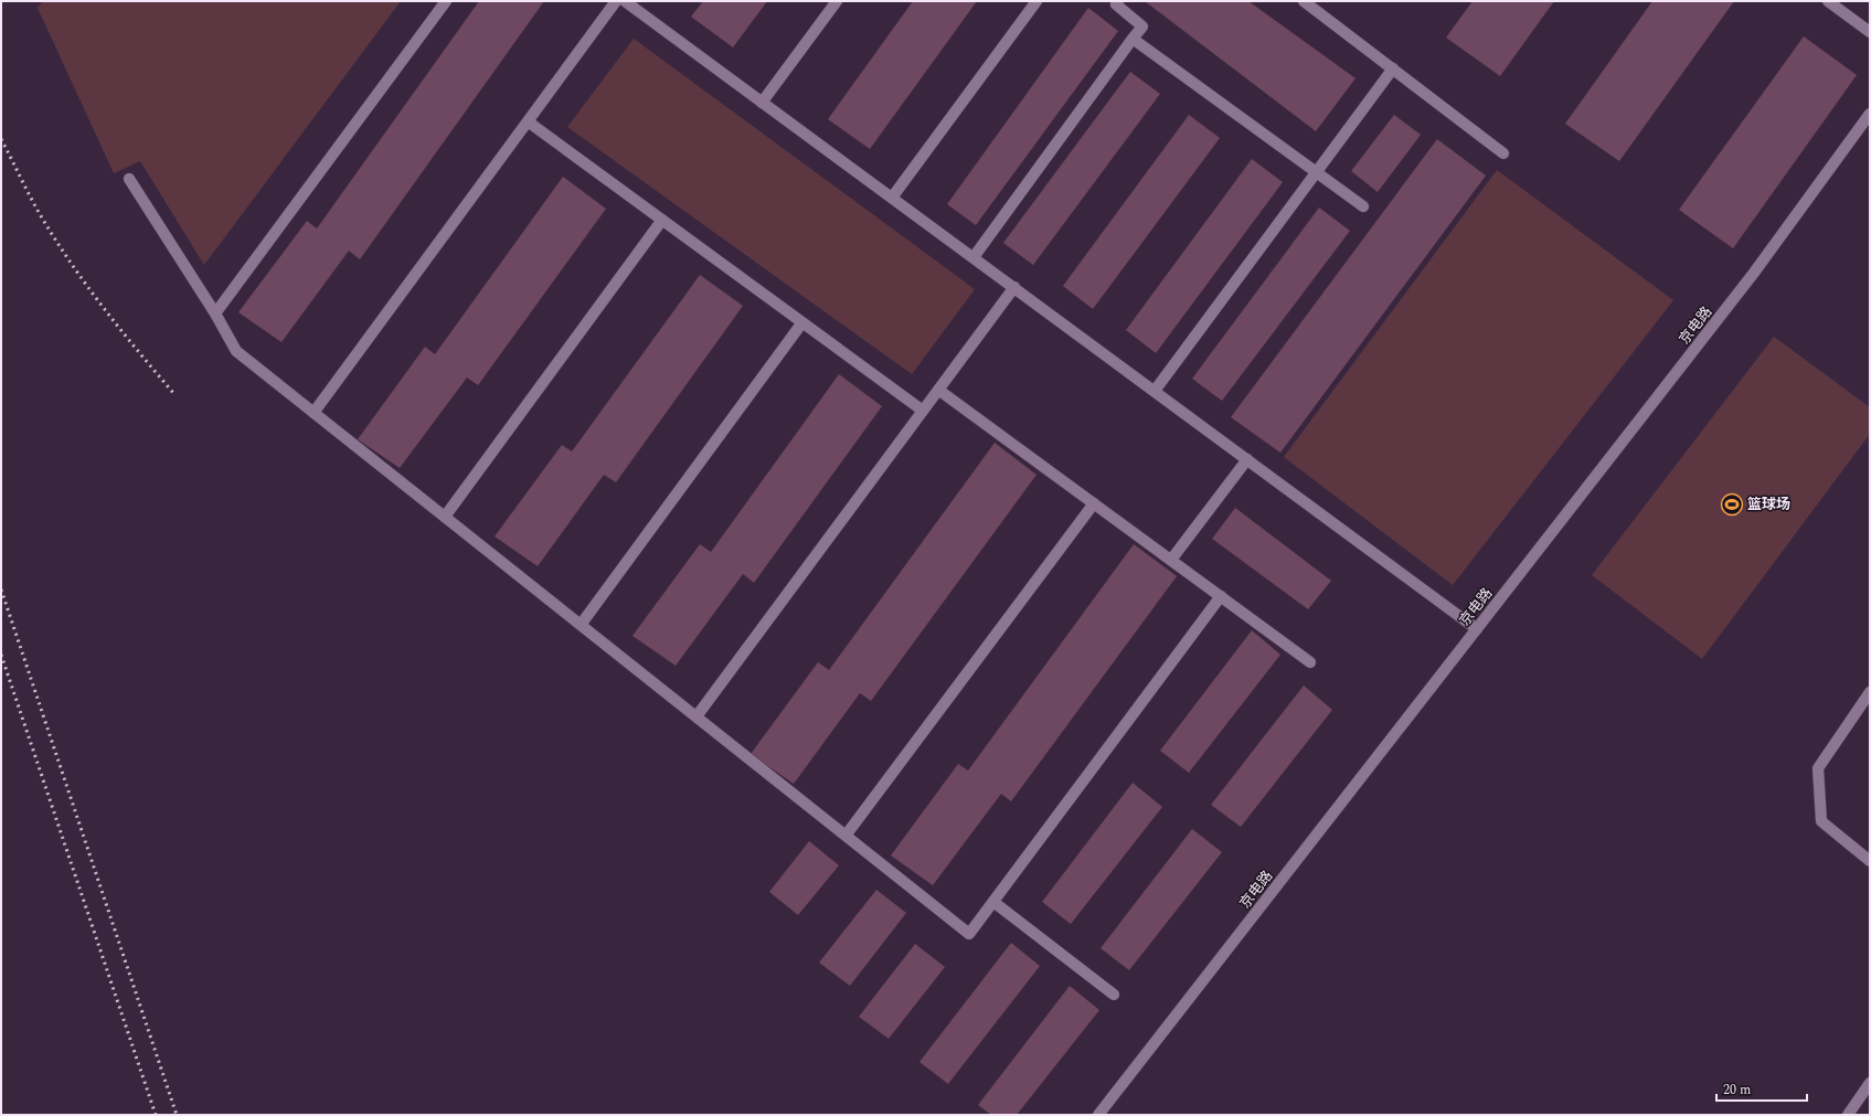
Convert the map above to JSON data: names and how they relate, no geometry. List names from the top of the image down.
{
  "streets": {
    "street": ["京电路"]
  },
  "places": {
    "sports": ["篮球场"]
  },
  "scale_bar": "20 m"
}
